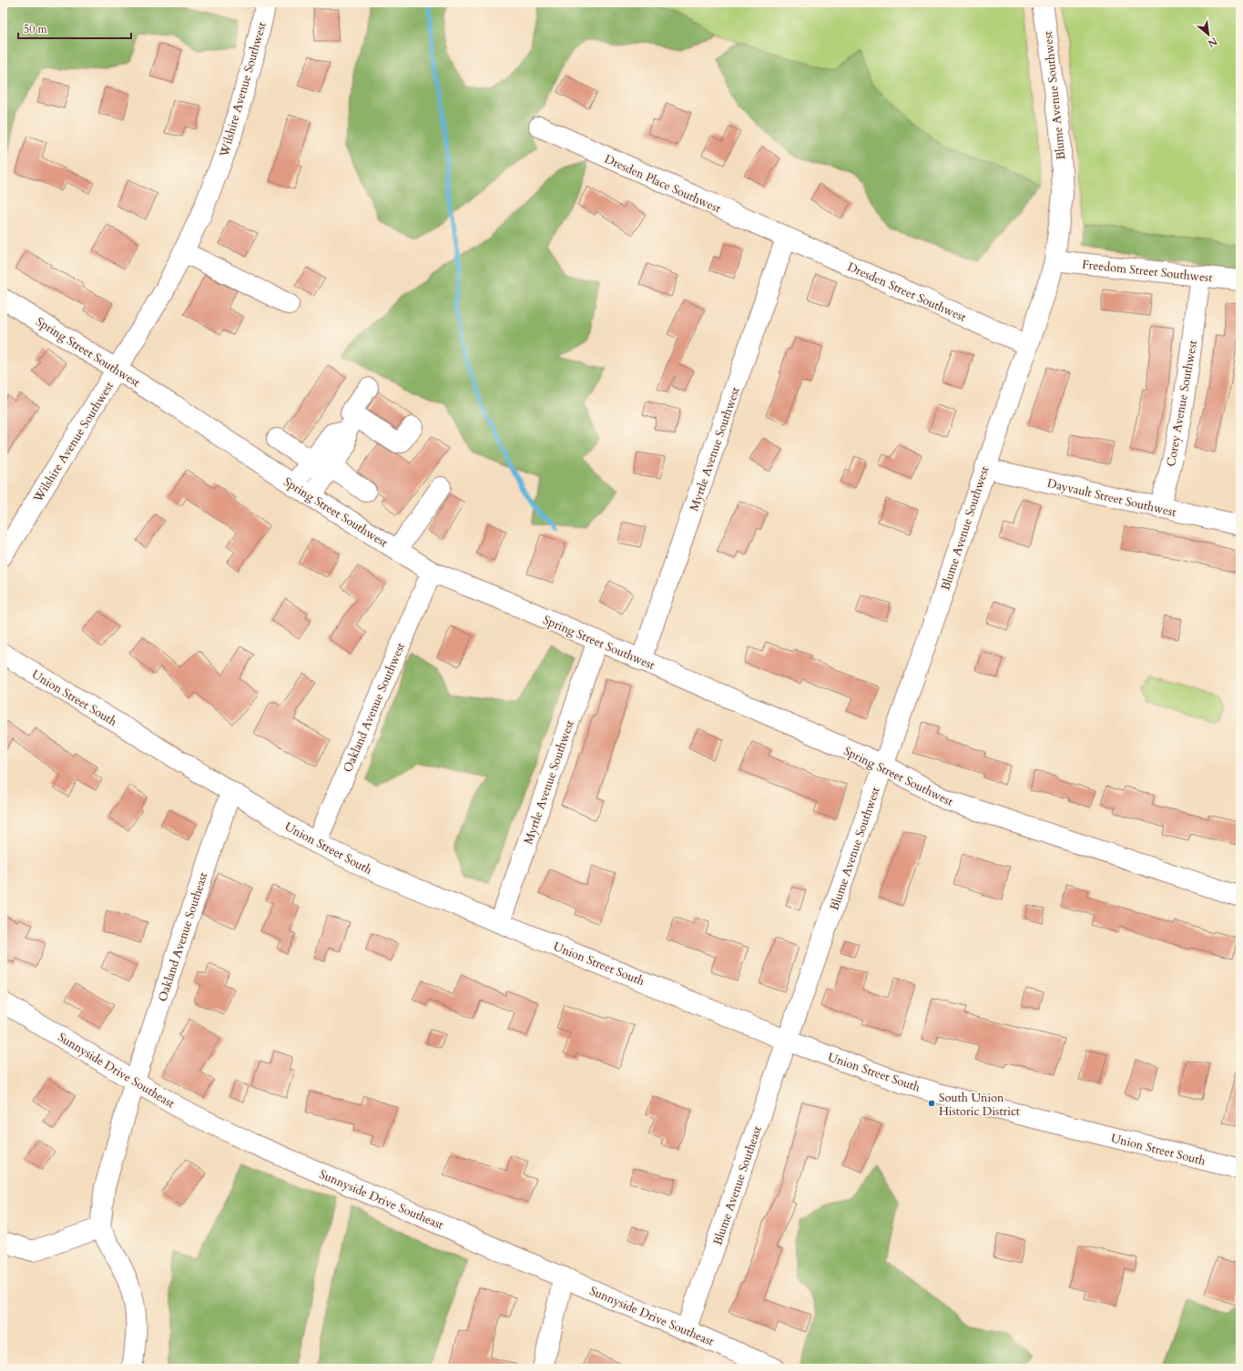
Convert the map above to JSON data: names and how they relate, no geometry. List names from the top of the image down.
{
  "streets": {
    "street": [
      "Wilshire Avenue Southwest",
      "Blume Avenue Southwest",
      "Dresden Place Southwest",
      "Freedom Street Southwest",
      "Dresden Street Southwest",
      "Spring Street Southwest",
      "Corey Avenue Southwest",
      "Myrtle Avenue Southwest",
      "Dayvault Street Southwest",
      "Union Street South",
      "Oakland Avenue Southwest",
      "Oakland Avenue Southeast",
      "Sunnyside Drive Southeast",
      "Blume Avenue Southeast"
    ]
  },
  "crossings": [
    ["Wilshire Avenue Southwest", "Spring Street Southwest"],
    ["Blume Avenue Southwest", "Freedom Street Southwest"],
    ["Blume Avenue Southwest", "Dresden Street Southwest"],
    ["Blume Avenue Southwest", "Spring Street Southwest"],
    ["Blume Avenue Southwest", "Dayvault Street Southwest"],
    ["Blume Avenue Southwest", "Union Street South"],
    ["Blume Avenue Southwest", "Blume Avenue Southeast"],
    ["Dresden Place Southwest", "Dresden Street Southwest"],
    ["Dresden Place Southwest", "Myrtle Avenue Southwest"],
    ["Freedom Street Southwest", "Corey Avenue Southwest"],
    ["Dresden Street Southwest", "Myrtle Avenue Southwest"],
    ["Spring Street Southwest", "Myrtle Avenue Southwest"],
    ["Spring Street Southwest", "Oakland Avenue Southwest"],
    ["Corey Avenue Southwest", "Dayvault Street Southwest"],
    ["Myrtle Avenue Southwest", "Union Street South"],
    ["Union Street South", "Oakland Avenue Southwest"],
    ["Union Street South", "Oakland Avenue Southeast"],
    ["Union Street South", "Blume Avenue Southeast"],
    ["Oakland Avenue Southeast", "Sunnyside Drive Southeast"],
    ["Sunnyside Drive Southeast", "Blume Avenue Southeast"]
  ],
  "places": ["South Union Historic District"],
  "scale_bar": "50 m",
  "north": "bottom right"
}
